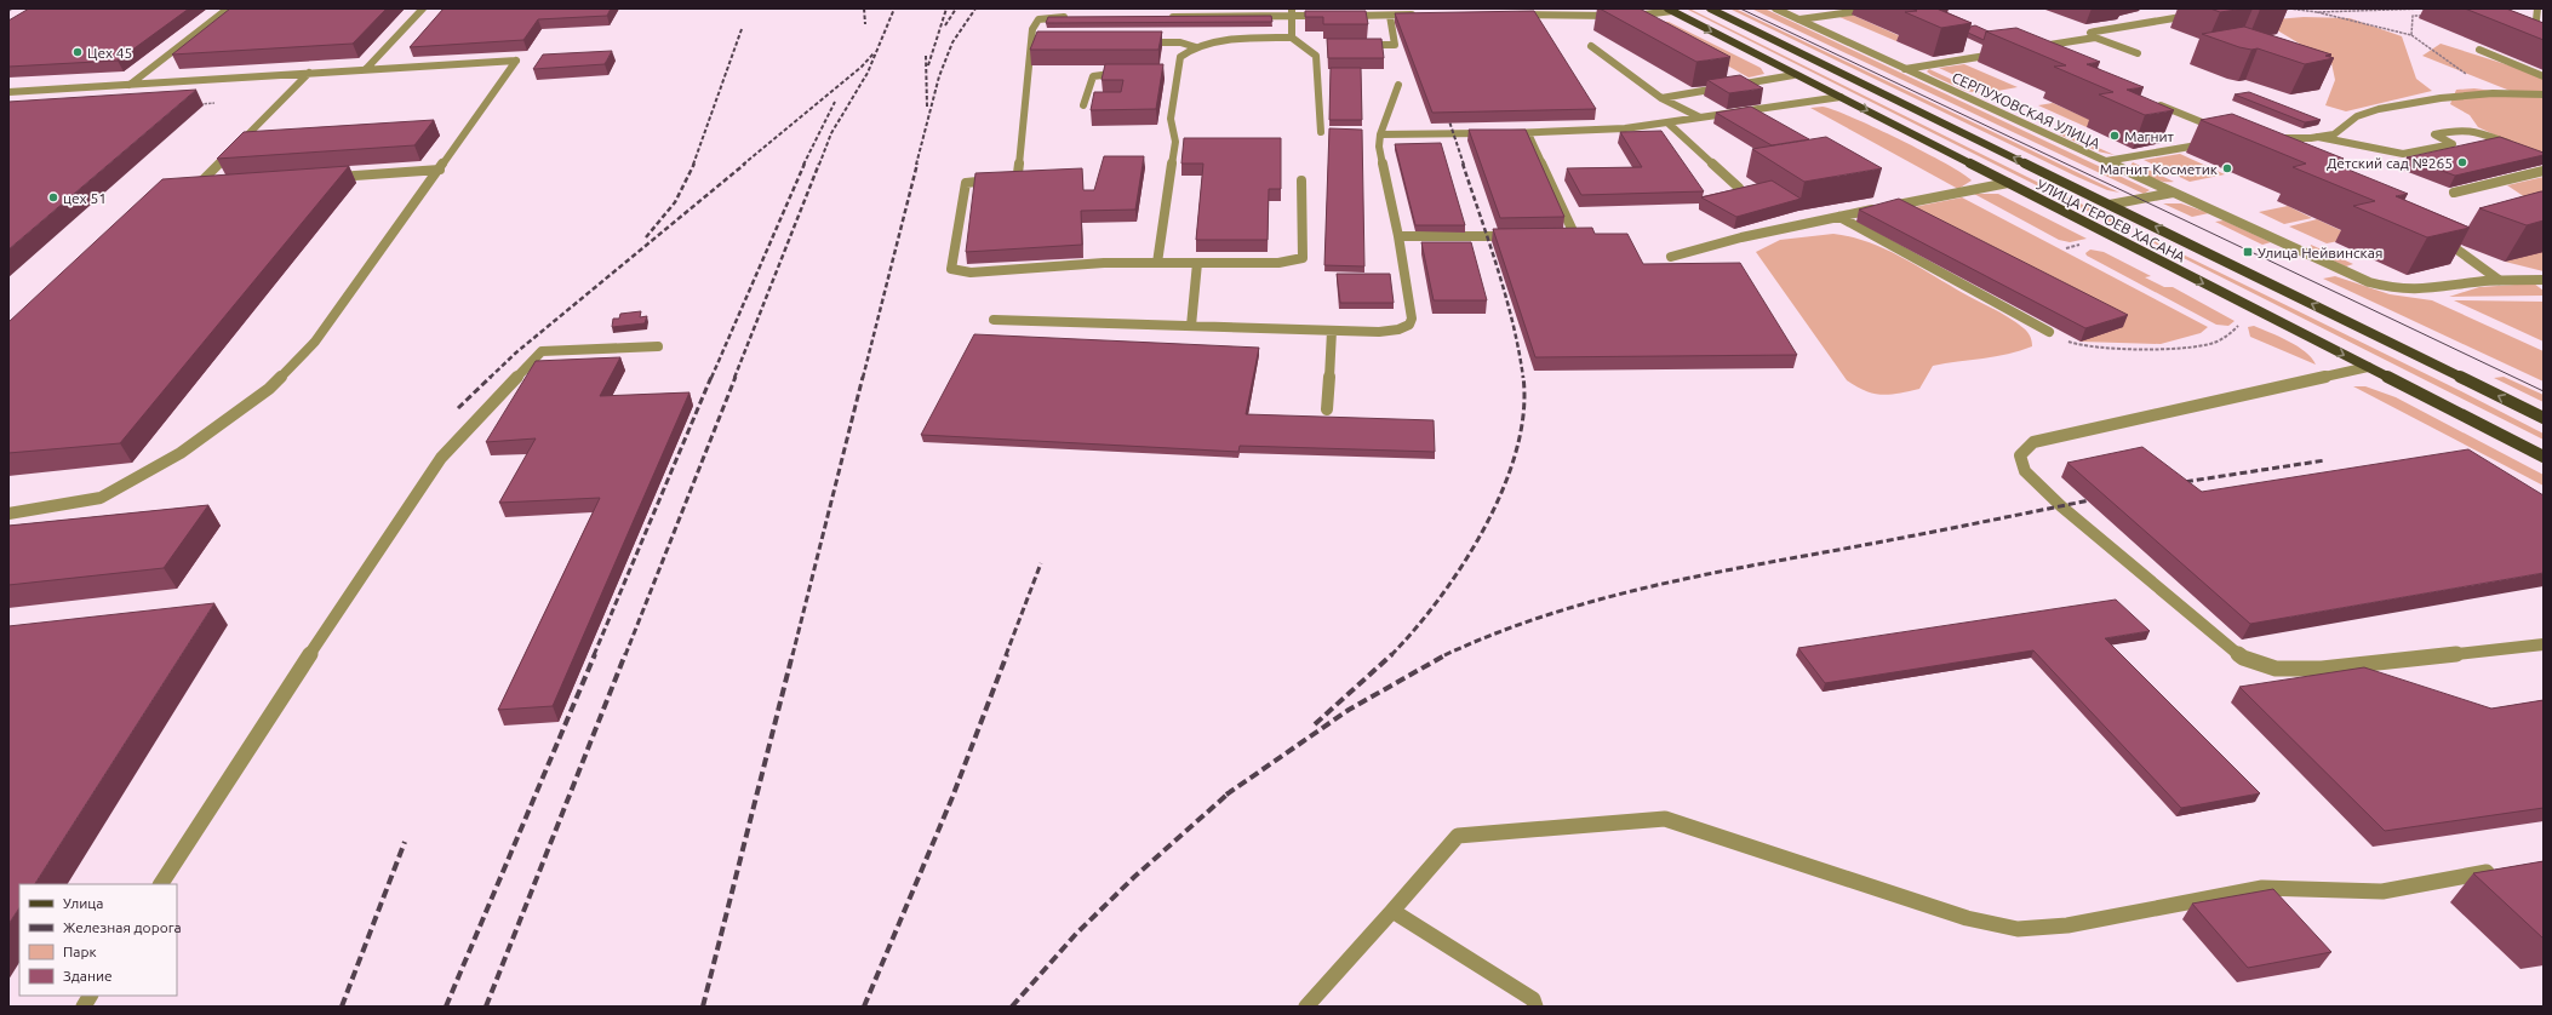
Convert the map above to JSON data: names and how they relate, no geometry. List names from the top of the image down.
{
  "streets": {
    "main road": ["УЛИЦА ГЕРОЕВ ХАСАНА"],
    "street": ["СЕРПУХОВСКАЯ УЛИЦА"]
  },
  "places": {
    "other": [
      "Цех 45",
      "Магнит",
      "Детский сад №265",
      "Магнит Косметик",
      "цех 51"
    ],
    "transit": ["Улица Нейвинская"]
  },
  "legend": [
    "Улица",
    "Железная дорога",
    "Парк",
    "Здание"
  ]
}
